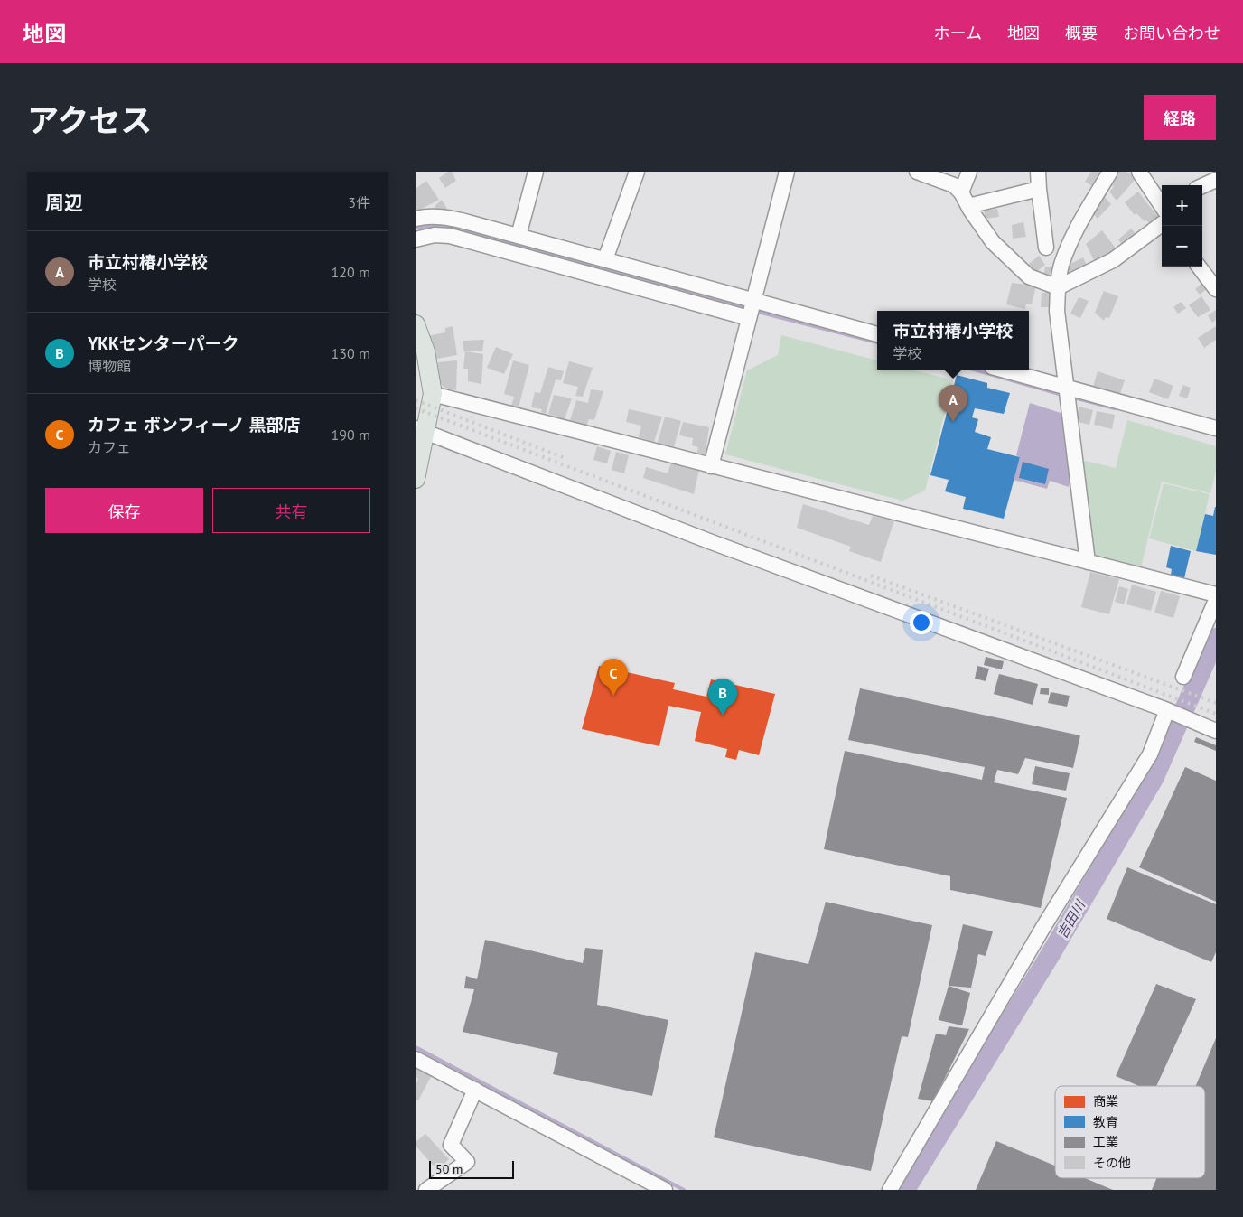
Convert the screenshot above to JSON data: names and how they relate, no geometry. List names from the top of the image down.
{
  "water": ["吉田川"],
  "legend": [
    "商業",
    "教育",
    "工業",
    "その他"
  ],
  "scale_bar": "50 m",
  "page": {
    "header": "地図",
    "nav": [
      "ホーム",
      "地図",
      "概要",
      "お問い合わせ"
    ],
    "title": "アクセス",
    "buttons": [
      "経路",
      ["保存", "共有"]
    ],
    "heading": ["周辺", "3件"],
    "map_buttons": ["+", "−"],
    "list": [
      {
        "mark": "A",
        "name": "市立村椿小学校",
        "note": "学校",
        "value": "120 m"
      },
      {
        "mark": "B",
        "name": "YKKセンターパーク",
        "note": "博物館",
        "value": "130 m"
      },
      {
        "mark": "C",
        "name": "カフェ ボンフィーノ 黒部店",
        "note": "カフェ",
        "value": "190 m"
      }
    ],
    "popup": ["市立村椿小学校", "学校"],
    "pins": ["A", "C", "B"],
    "scale": "50 m"
  }
}
